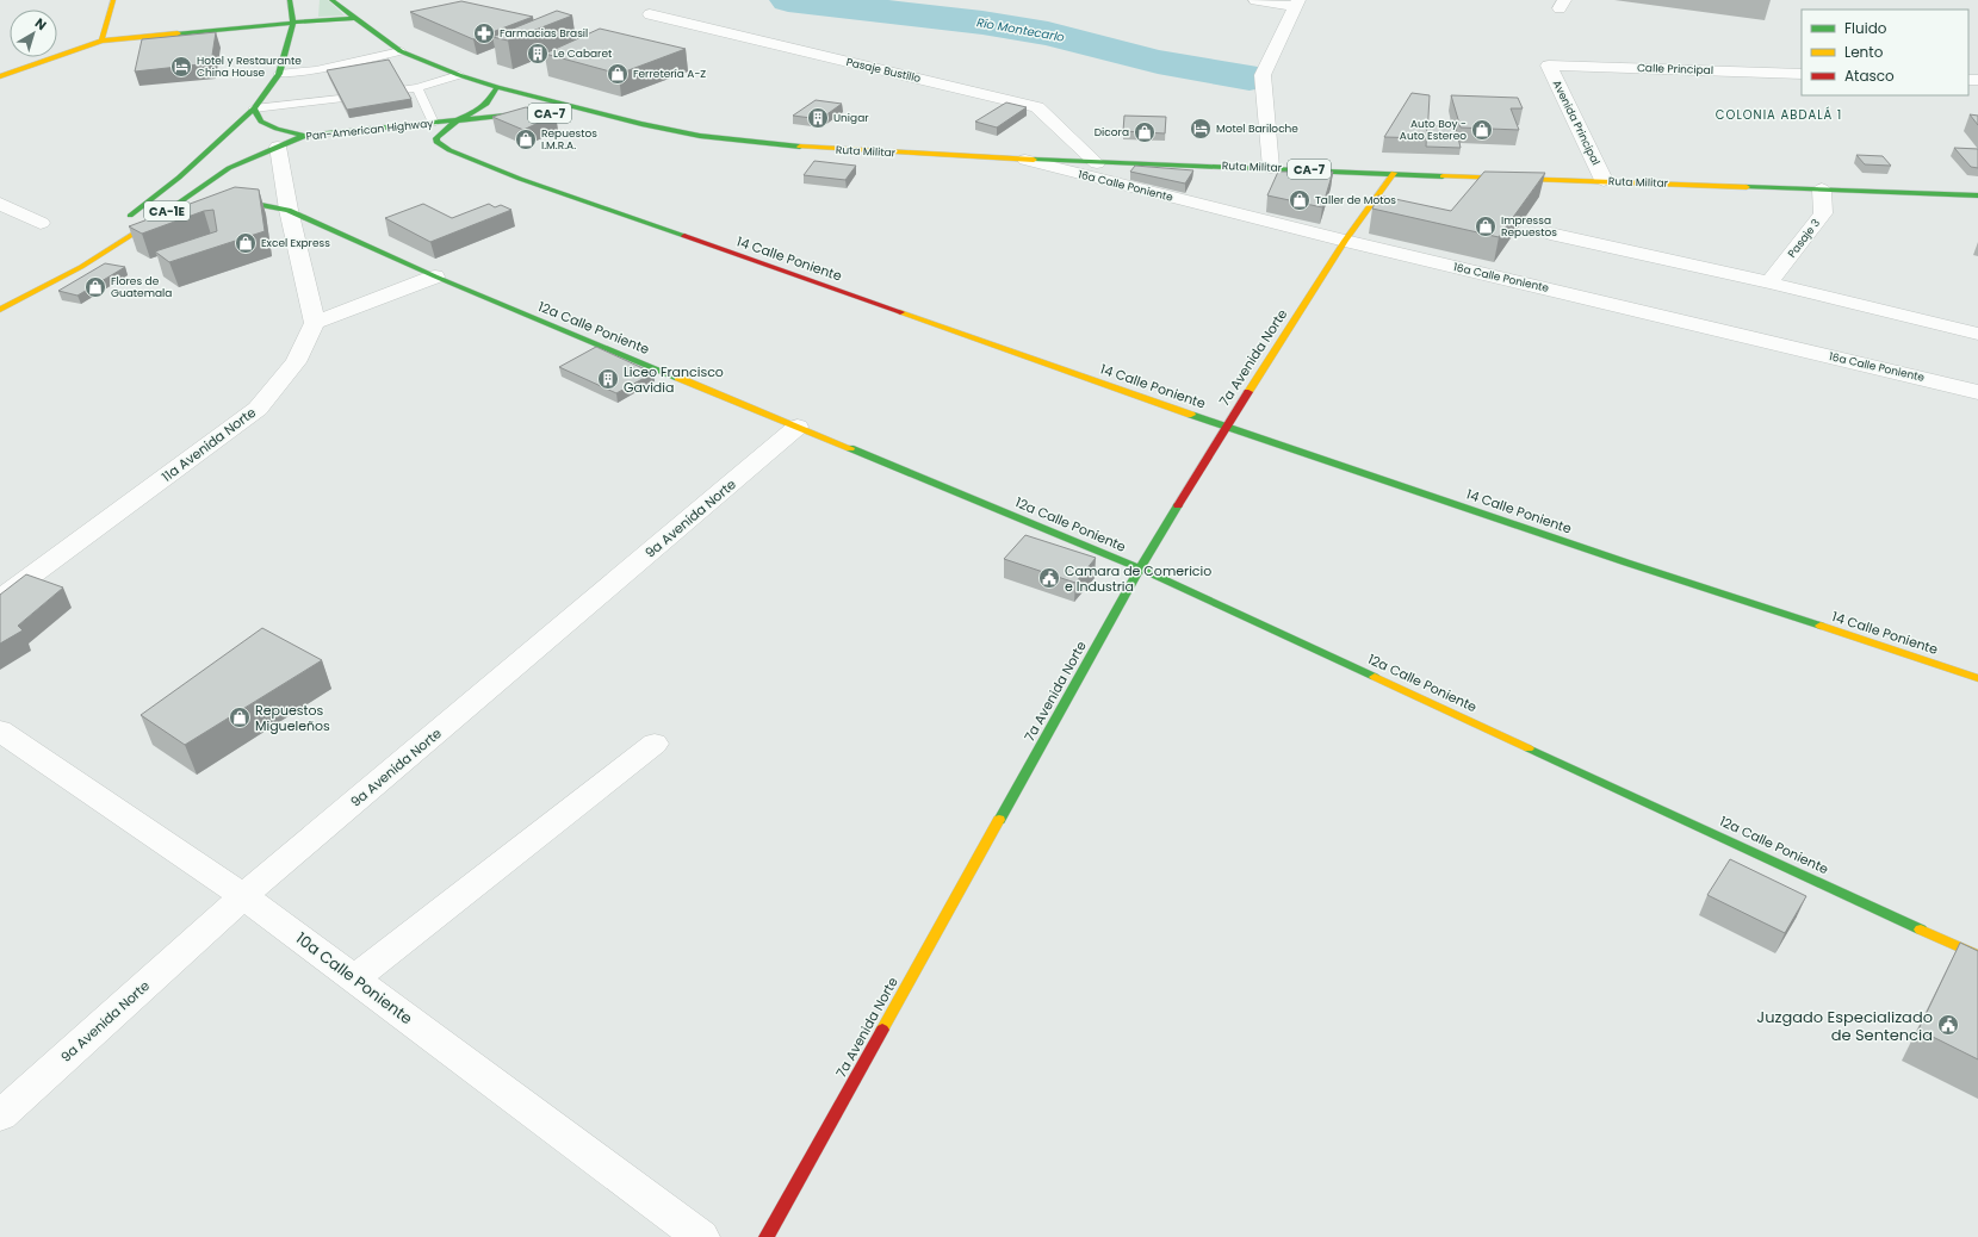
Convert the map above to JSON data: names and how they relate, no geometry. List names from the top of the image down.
{
  "streets": {
    "main road": [
      "CA-7",
      "Pan-American Highway",
      "Ruta Militar",
      "CA-1E",
      "14 Calle Poniente",
      "12a Calle Poniente",
      "7a Avenida Norte"
    ],
    "street": [
      "Calle Principal",
      "Pasaje Bustillo",
      "Avenida Principal",
      "16a Calle Poniente",
      "Pasaje 3",
      "11a Avenida Norte",
      "9a Avenida Norte",
      "10a Calle Poniente"
    ]
  },
  "crossings": [
    ["Calle Principal", "Avenida Principal"],
    ["Pasaje Bustillo", "Ruta Militar"],
    ["CA-7", "Pan-American Highway"],
    ["CA-7", "14 Calle Poniente"],
    ["Avenida Principal", "Ruta Militar"],
    ["Pan-American Highway", "Ruta Militar"],
    ["Pan-American Highway", "14 Calle Poniente"],
    ["Ruta Militar", "16a Calle Poniente"],
    ["Ruta Militar", "Pasaje 3"],
    ["Ruta Militar", "7a Avenida Norte"],
    ["16a Calle Poniente", "7a Avenida Norte"],
    ["14 Calle Poniente", "7a Avenida Norte"],
    ["12a Calle Poniente", "7a Avenida Norte"],
    ["12a Calle Poniente", "9a Avenida Norte"],
    ["9a Avenida Norte", "10a Calle Poniente"]
  ],
  "districts": ["COLONIA ABDALÁ 1"],
  "water": ["Río Montecarlo"],
  "places": {
    "pharmacy": ["Farmacias Brasil"],
    "building": ["Le Cabaret", "Unigar", "Liceo Francisco Gavidia"],
    "hotel": ["Hotel y Restaurante China House", "Motel Bariloche"],
    "shop": [
      "Ferretería A-Z",
      "Auto Boy - Auto Estereo",
      "Dicora",
      "Repuestos I.M.R.A.",
      "Taller de Motos",
      "Impressa Repuestos",
      "Excel Express",
      "Flores de Guatemala",
      "Repuestos Migueleños"
    ],
    "public building": ["Camara de Comericio e Industria", "Juzgado Especializado de Sentencia"]
  },
  "legend": ["Fluido", "Lento", "Atasco"],
  "north": "top right"
}
